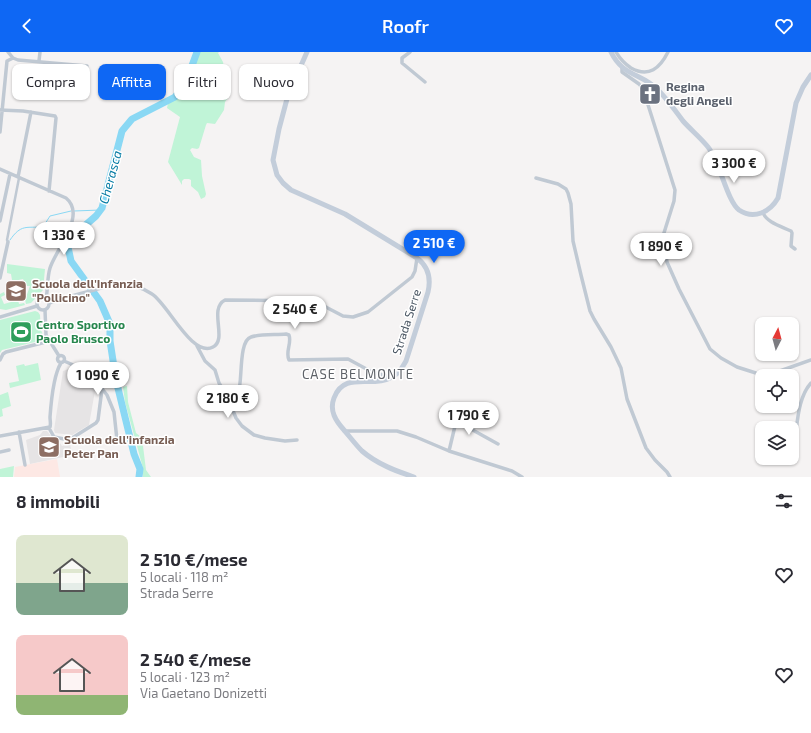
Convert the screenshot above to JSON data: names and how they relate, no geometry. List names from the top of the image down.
{
  "streets": {
    "main road": ["Strada Serre"]
  },
  "districts": ["CASE BELMONTE"],
  "water": ["Cherasca"],
  "places": {
    "church": ["Regina degli Angeli"],
    "school or university": ["Scuola dell'Infanzia \"Pollicino\"", "Scuola dell'infanzia Peter Pan"],
    "sports": ["Centro Sportivo Paolo Brusco"]
  },
  "north": "top",
  "page": {
    "header": "Roofr",
    "chip": [
      "Compra",
      "Affitta",
      "Filtri",
      "Nuovo"
    ],
    "price": [
      "3 300 €",
      "1 330 €",
      "2 510 €",
      "1 890 €",
      "2 540 €",
      "1 090 €",
      "2 180 €",
      "1 790 €"
    ],
    "heading": "8 immobili",
    "list": [
      {
        "name": "2 510 €/mese",
        "note": "5 locali · 118 m² · Strada Serre"
      },
      {
        "name": "2 540 €/mese",
        "note": "5 locali · 123 m² · Via Gaetano Donizetti"
      }
    ]
  }
}
